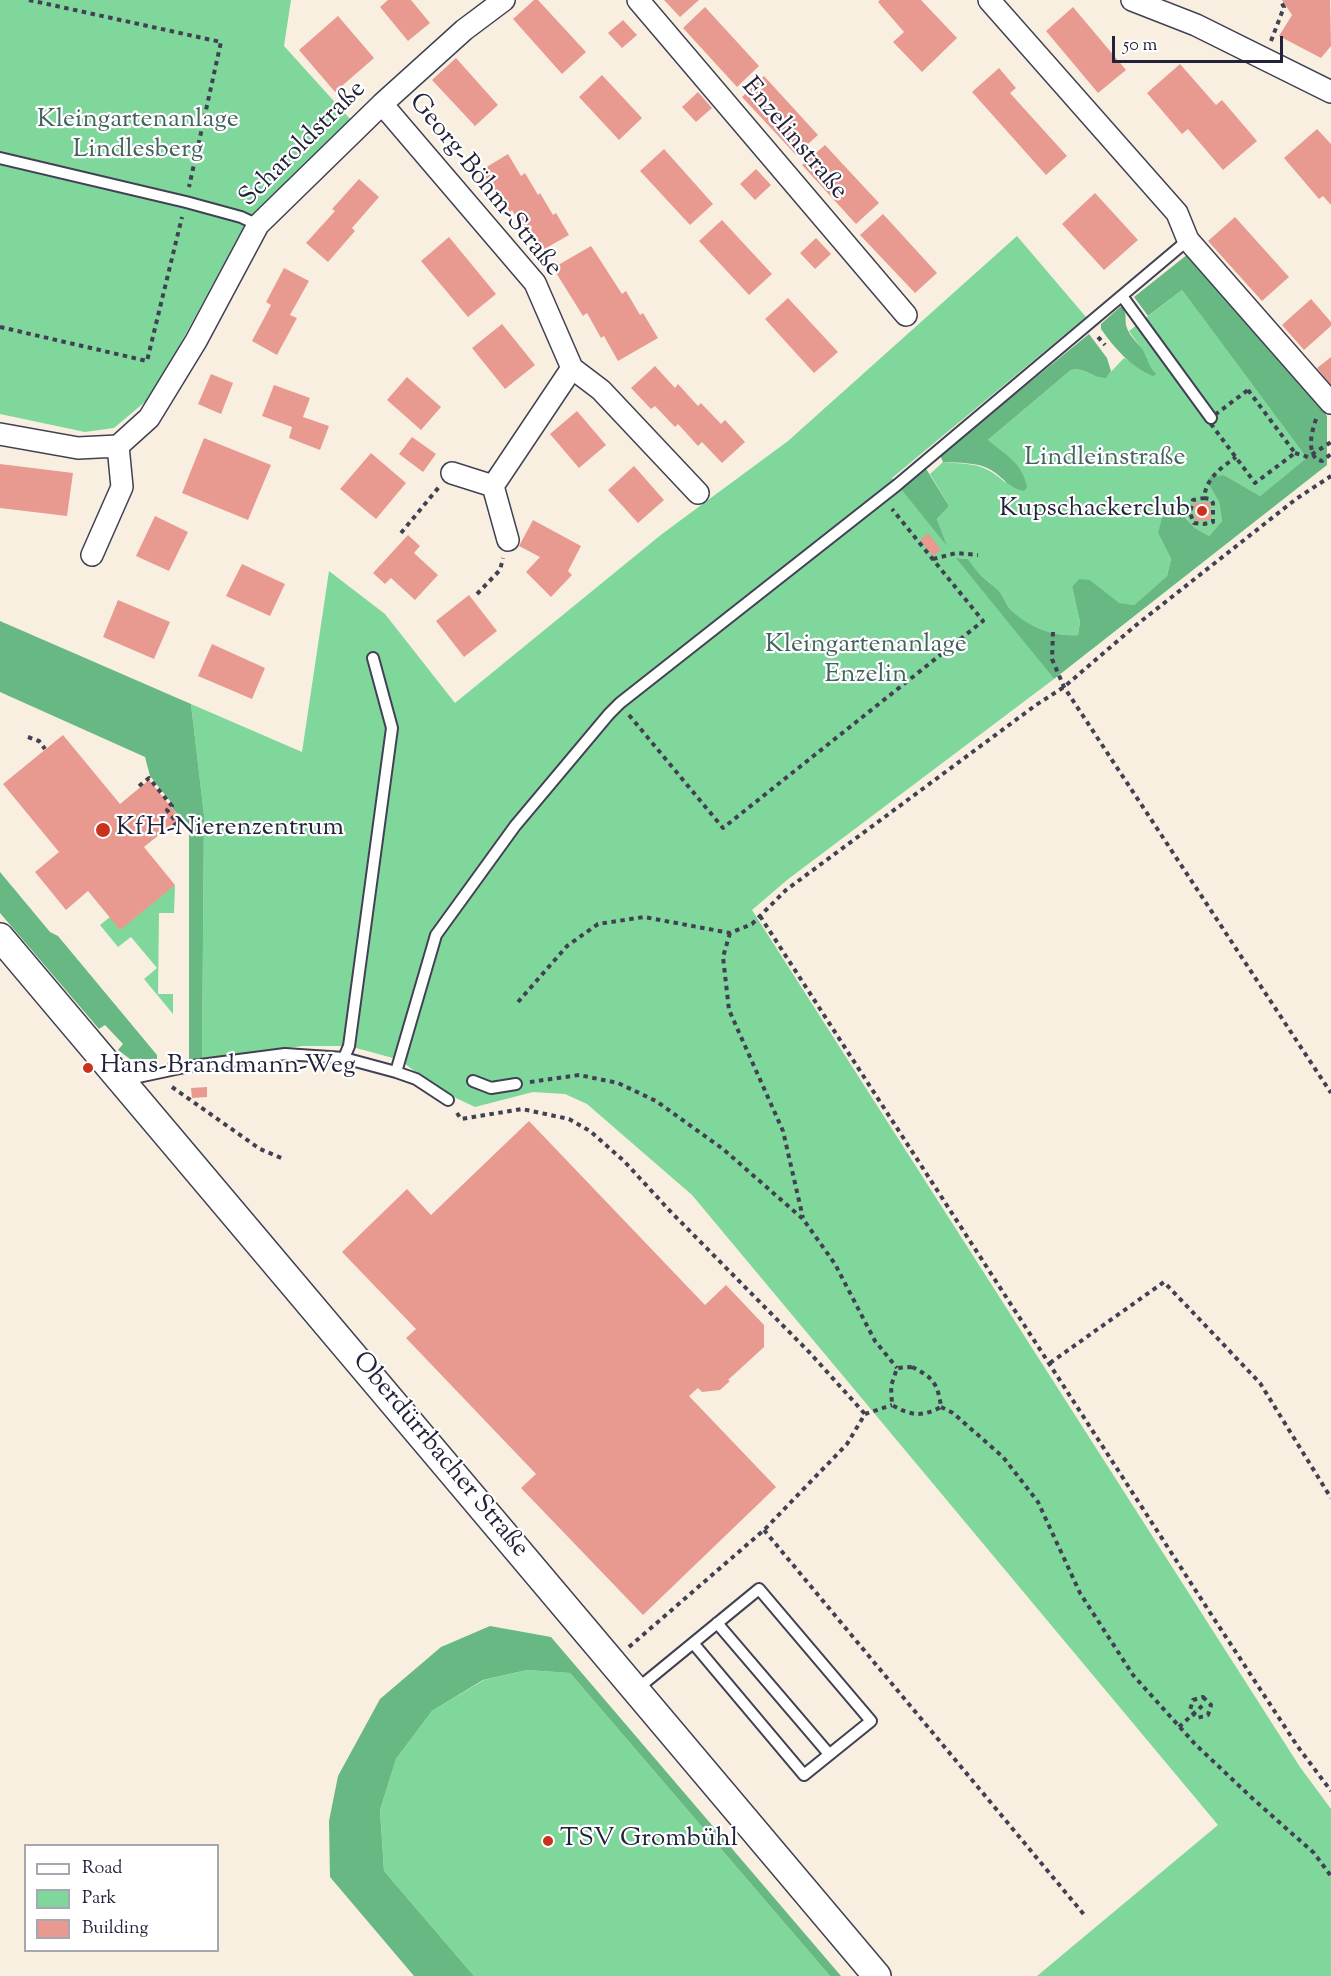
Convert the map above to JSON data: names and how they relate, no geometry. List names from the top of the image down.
{
  "streets": {
    "street": [
      "Enzelinstraße",
      "Scharoldstraße",
      "Georg-Böhm-Straße",
      "Oberdürrbacher Straße"
    ]
  },
  "crossings": [
    ["Scharoldstraße", "Georg-Böhm-Straße"]
  ],
  "parks": ["Kleingartenanlage Lindlesberg", "Lindleinstraße", "Kleingartenanlage Enzelin"],
  "places": [
    "Kupschackerclub",
    "KfH-Nierenzentrum",
    "Hans-Brandmann-Weg",
    "TSV Grombühl"
  ],
  "legend": ["Road", "Park", "Building"],
  "scale_bar": "50 m"
}
